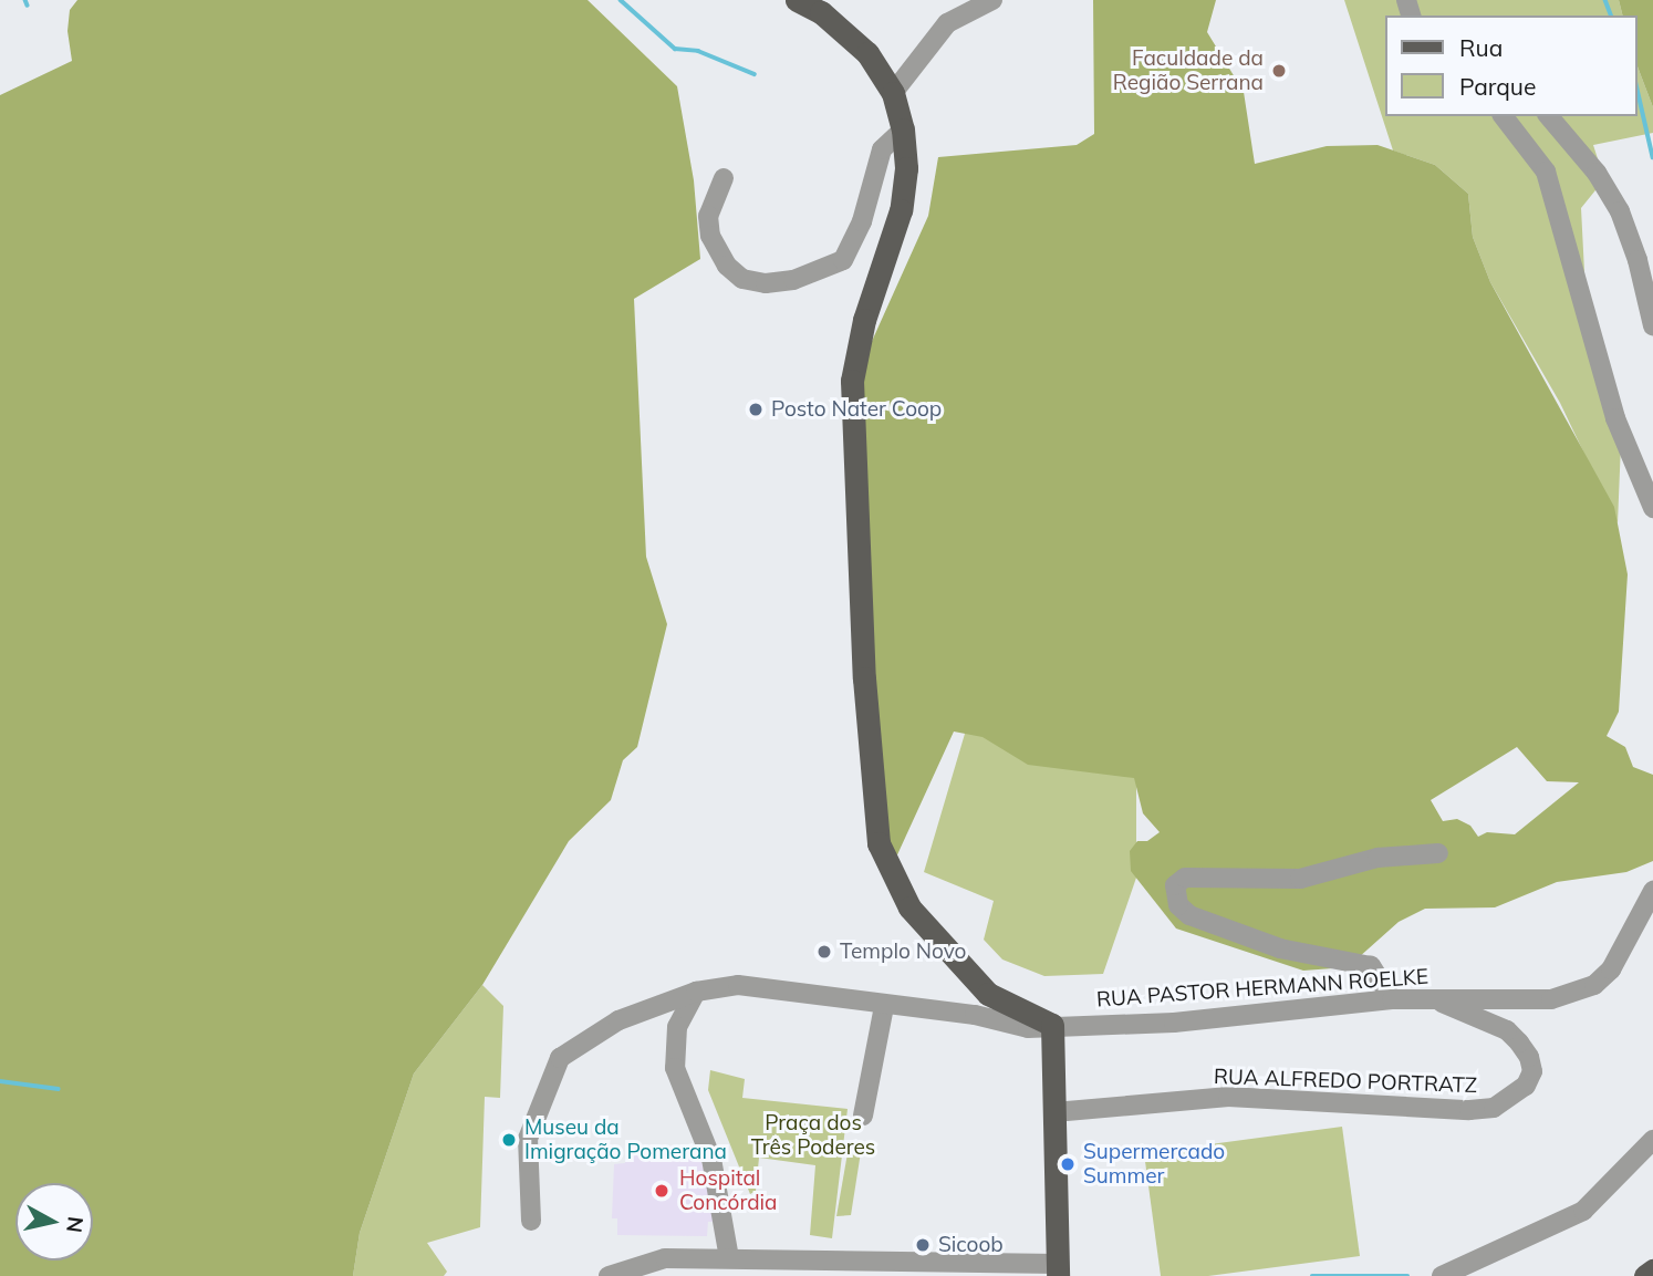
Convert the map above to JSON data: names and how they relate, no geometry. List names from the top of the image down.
{
  "streets": {
    "street": ["RUA PASTOR HERMANN ROELKE", "RUA ALFREDO PORTRATZ"]
  },
  "crossings": [
    ["RUA PASTOR HERMANN ROELKE", "RUA ALFREDO PORTRATZ"]
  ],
  "parks": ["Praça dos Três Poderes"],
  "places": [
    "Faculdade da Região Serrana",
    "Posto Nater Coop",
    "Templo Novo",
    "Museu da Imigração Pomerana",
    "Supermercado Summer",
    "Hospital Concórdia",
    "Sicoob"
  ],
  "legend": ["Rua", "Parque"],
  "north": "right"
}
